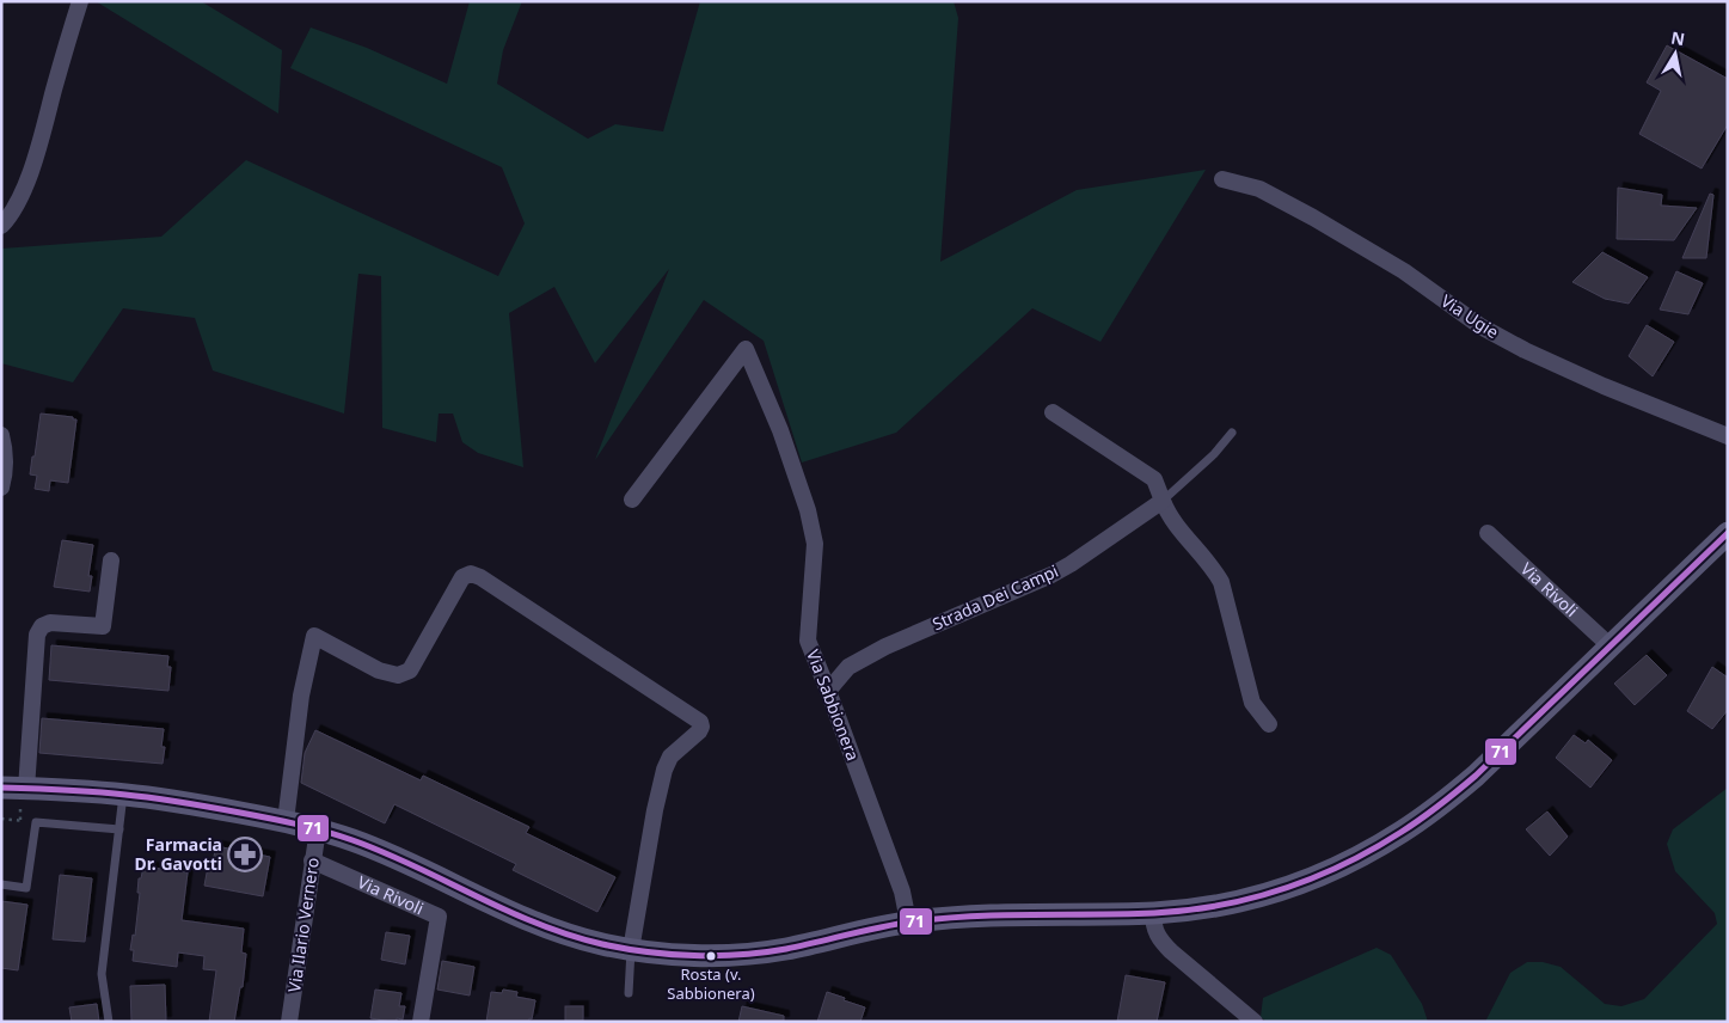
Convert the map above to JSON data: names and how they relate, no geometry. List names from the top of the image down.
{
  "streets": {
    "street": [
      "Via Ugie",
      "Via Rivoli",
      "Strada Dei Campi",
      "Via Sabbionera",
      "Via Ilario Vernero"
    ]
  },
  "crossings": [
    ["Via Rivoli", "Via Sabbionera"],
    ["Via Rivoli", "Via Ilario Vernero"],
    ["Strada Dei Campi", "Via Sabbionera"]
  ],
  "places": {
    "pharmacy": ["Farmacia Dr. Gavotti"],
    "other": ["Rosta (v. Sabbionera)"]
  },
  "lines": ["transit line 71"],
  "north": "top"
}
